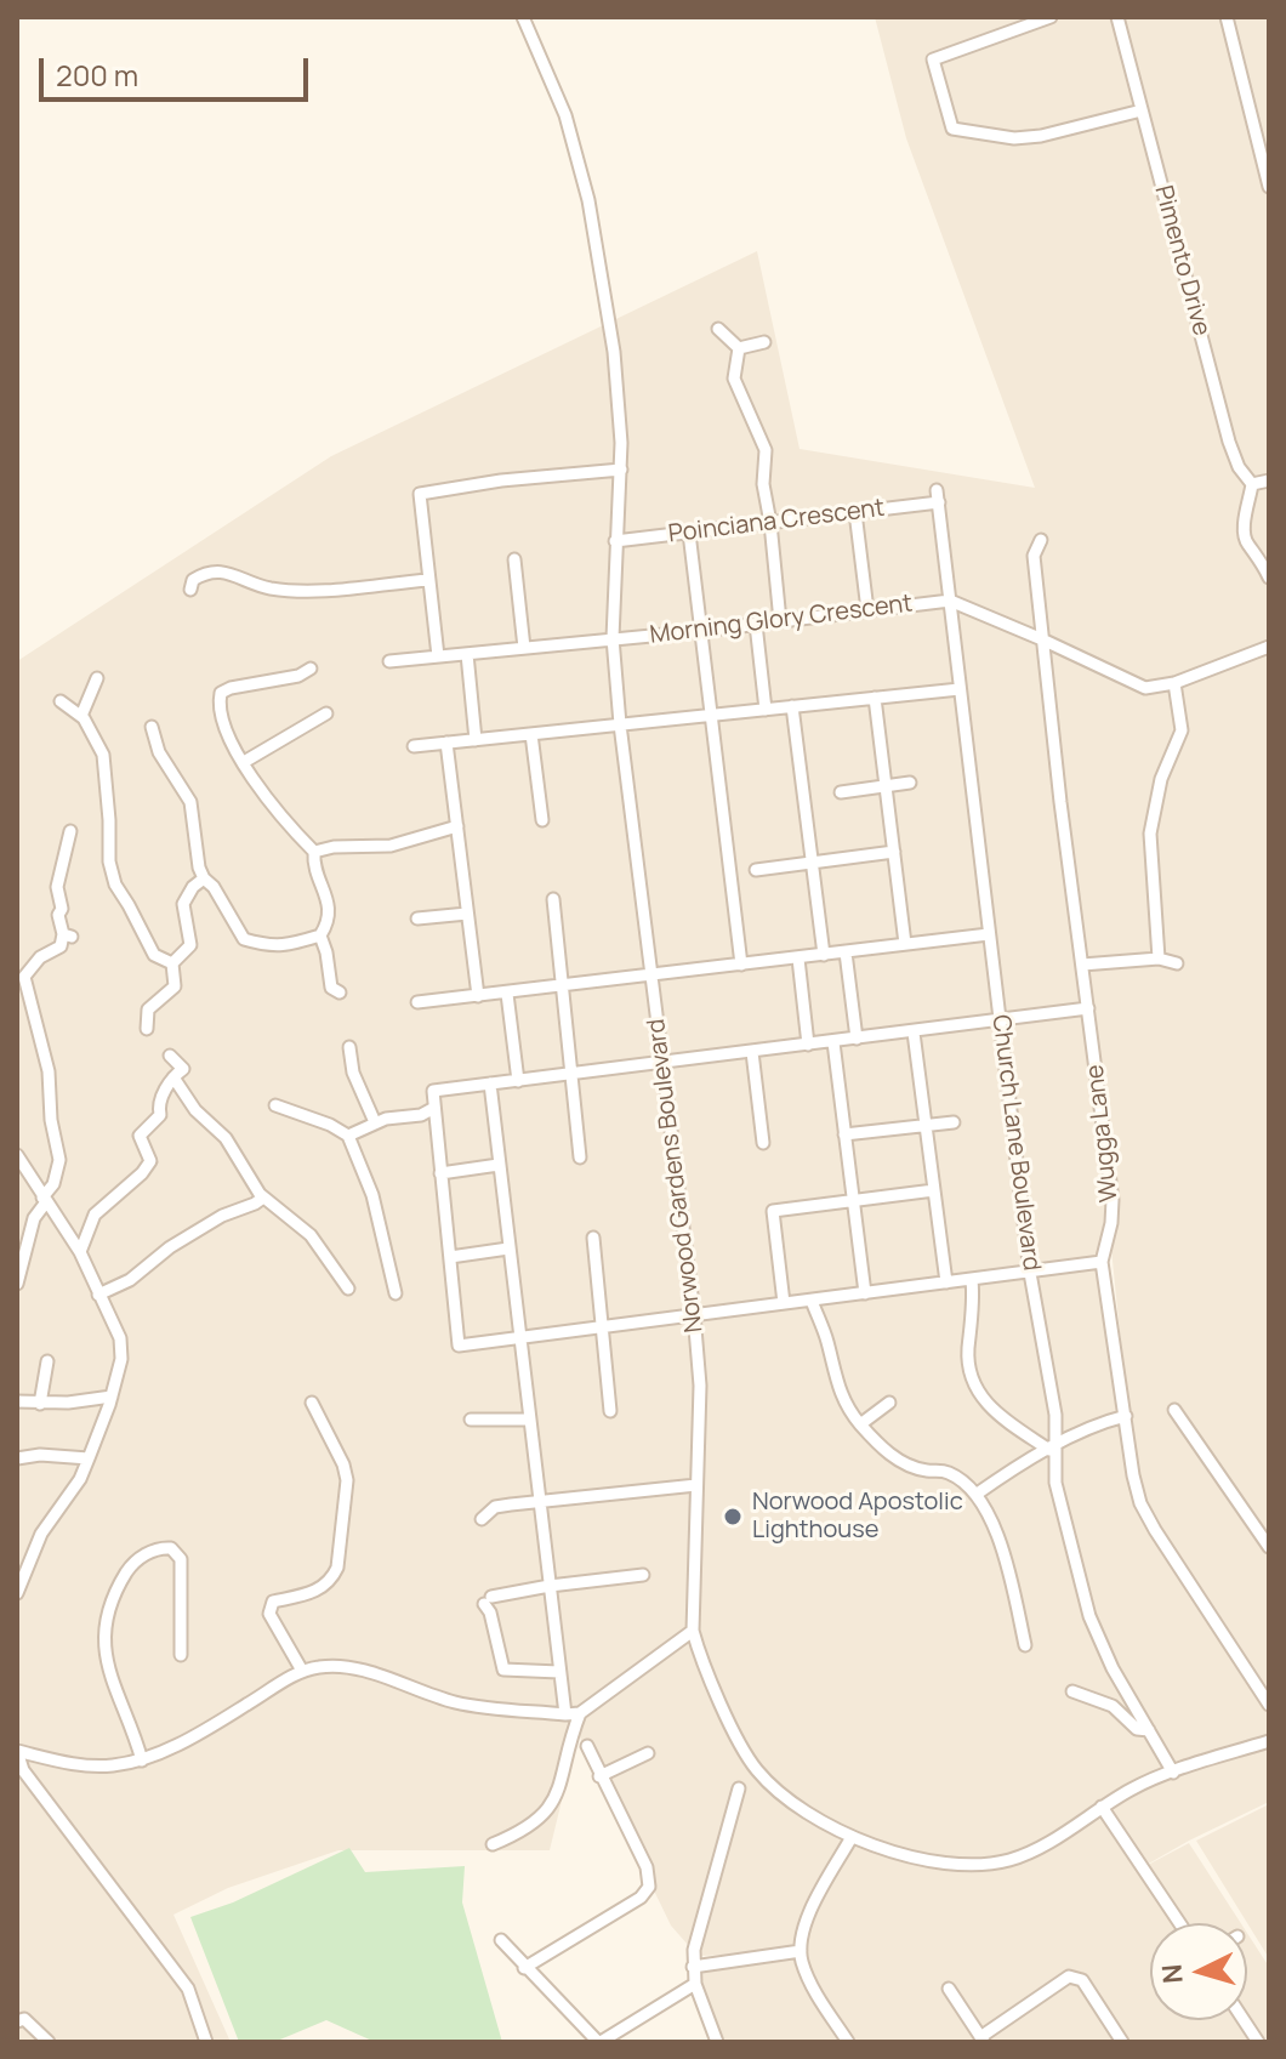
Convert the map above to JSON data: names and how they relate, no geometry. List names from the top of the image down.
{
  "streets": {
    "street": [
      "Pimento Drive",
      "Poinciana Crescent",
      "Morning Glory Crescent",
      "Wugga Lane",
      "Church Lane Boulevard",
      "Norwood Gardens Boulevard"
    ]
  },
  "crossings": [
    ["Poinciana Crescent", "Church Lane Boulevard"],
    ["Poinciana Crescent", "Norwood Gardens Boulevard"],
    ["Morning Glory Crescent", "Church Lane Boulevard"],
    ["Morning Glory Crescent", "Norwood Gardens Boulevard"],
    ["Church Lane Boulevard", "Norwood Gardens Boulevard"]
  ],
  "places": ["Norwood Apostolic Lighthouse"],
  "scale_bar": "200 m",
  "north": "left"
}
